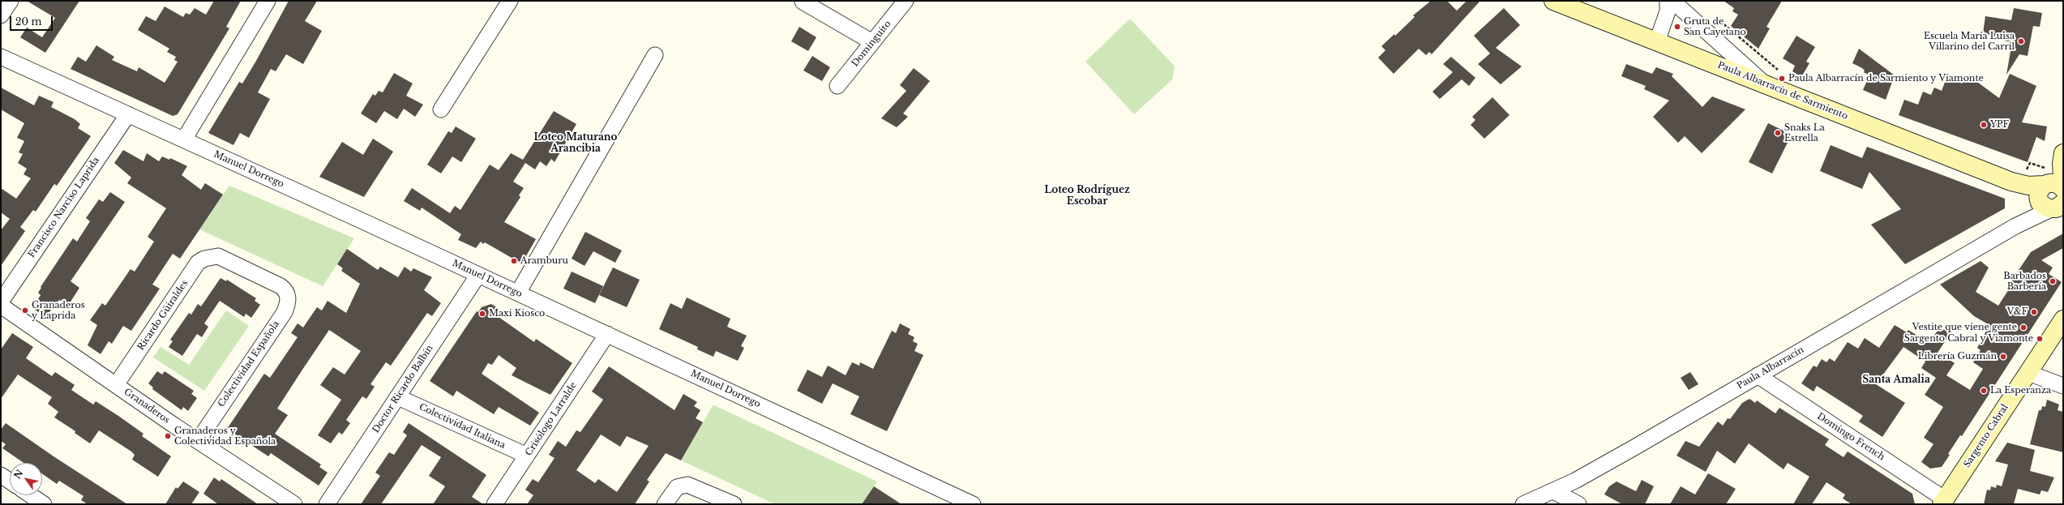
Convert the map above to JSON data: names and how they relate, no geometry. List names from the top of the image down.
{
  "streets": {
    "main road": ["Paula Albarracín de Sarmiento", "Sargento Cabral"],
    "street": [
      "Dominguito",
      "Manuel Dorrego",
      "Francisco Narciso Laprida",
      "Ricardo Güiraldes",
      "Colectividad Española",
      "Paula Albarracín",
      "Doctor Ricardo Balbín",
      "Granaderos",
      "Crisólogo Larralde",
      "Colectividad Italiana",
      "Domingo French"
    ]
  },
  "crossings": [
    ["Paula Albarracín de Sarmiento", "Paula Albarracín"],
    ["Manuel Dorrego", "Francisco Narciso Laprida"],
    ["Manuel Dorrego", "Doctor Ricardo Balbín"],
    ["Manuel Dorrego", "Crisólogo Larralde"],
    ["Ricardo Güiraldes", "Colectividad Española"],
    ["Ricardo Güiraldes", "Granaderos"],
    ["Colectividad Española", "Granaderos"],
    ["Paula Albarracín", "Domingo French"],
    ["Doctor Ricardo Balbín", "Colectividad Italiana"],
    ["Crisólogo Larralde", "Colectividad Italiana"],
    ["Sargento Cabral", "Domingo French"]
  ],
  "districts": ["Loteo Maturano Arancibia", "Loteo Rodríguez Escobar", "Santa Amalia"],
  "places": [
    "Gruta de San Cayetano",
    "Escuela María Luisa Villarino del Carril",
    "Paula Albarracín de Sarmiento y Viamonte",
    "YPF",
    "Snaks La Estrella",
    "Aramburu",
    "Barbados Barbería",
    "Granaderos y Laprida",
    "V&F",
    "Maxi Kiosco",
    "Vestite que viene gente",
    "Sargento Cabral y Viamonte",
    "Librería Guzmán",
    "La Esperanza",
    "Granaderos y Colectividad Española"
  ],
  "scale_bar": "20 m",
  "north": "top left"
}
